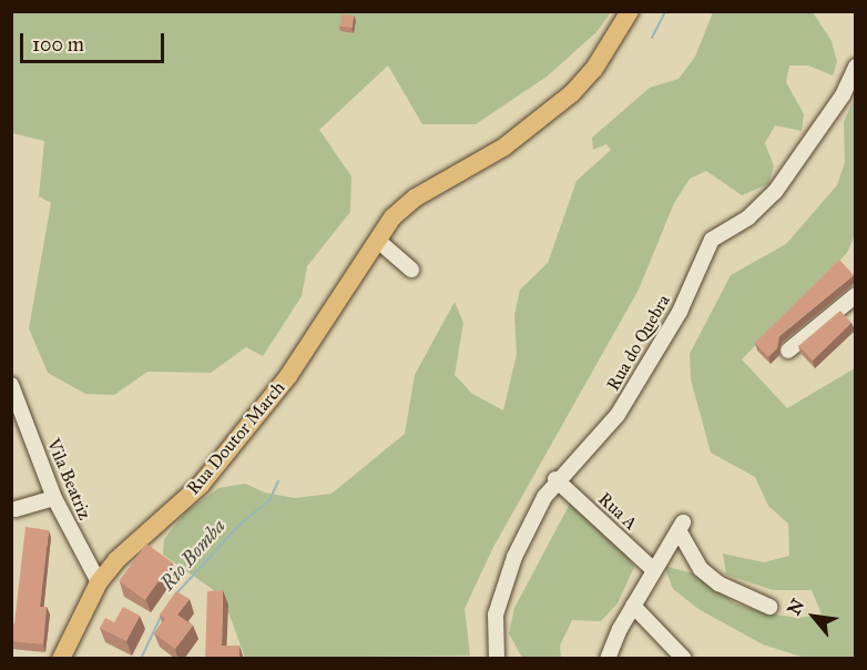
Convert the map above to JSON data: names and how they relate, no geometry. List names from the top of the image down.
{
  "streets": {
    "main road": ["Rua Doutor March"],
    "street": ["Rua do Quebra", "Vila Beatriz", "Rua A"]
  },
  "crossings": [
    ["Rua do Quebra", "Rua A"],
    ["Rua Doutor March", "Vila Beatriz"]
  ],
  "water": ["Rio Bomba"],
  "scale_bar": "100 m",
  "north": "top left"
}
